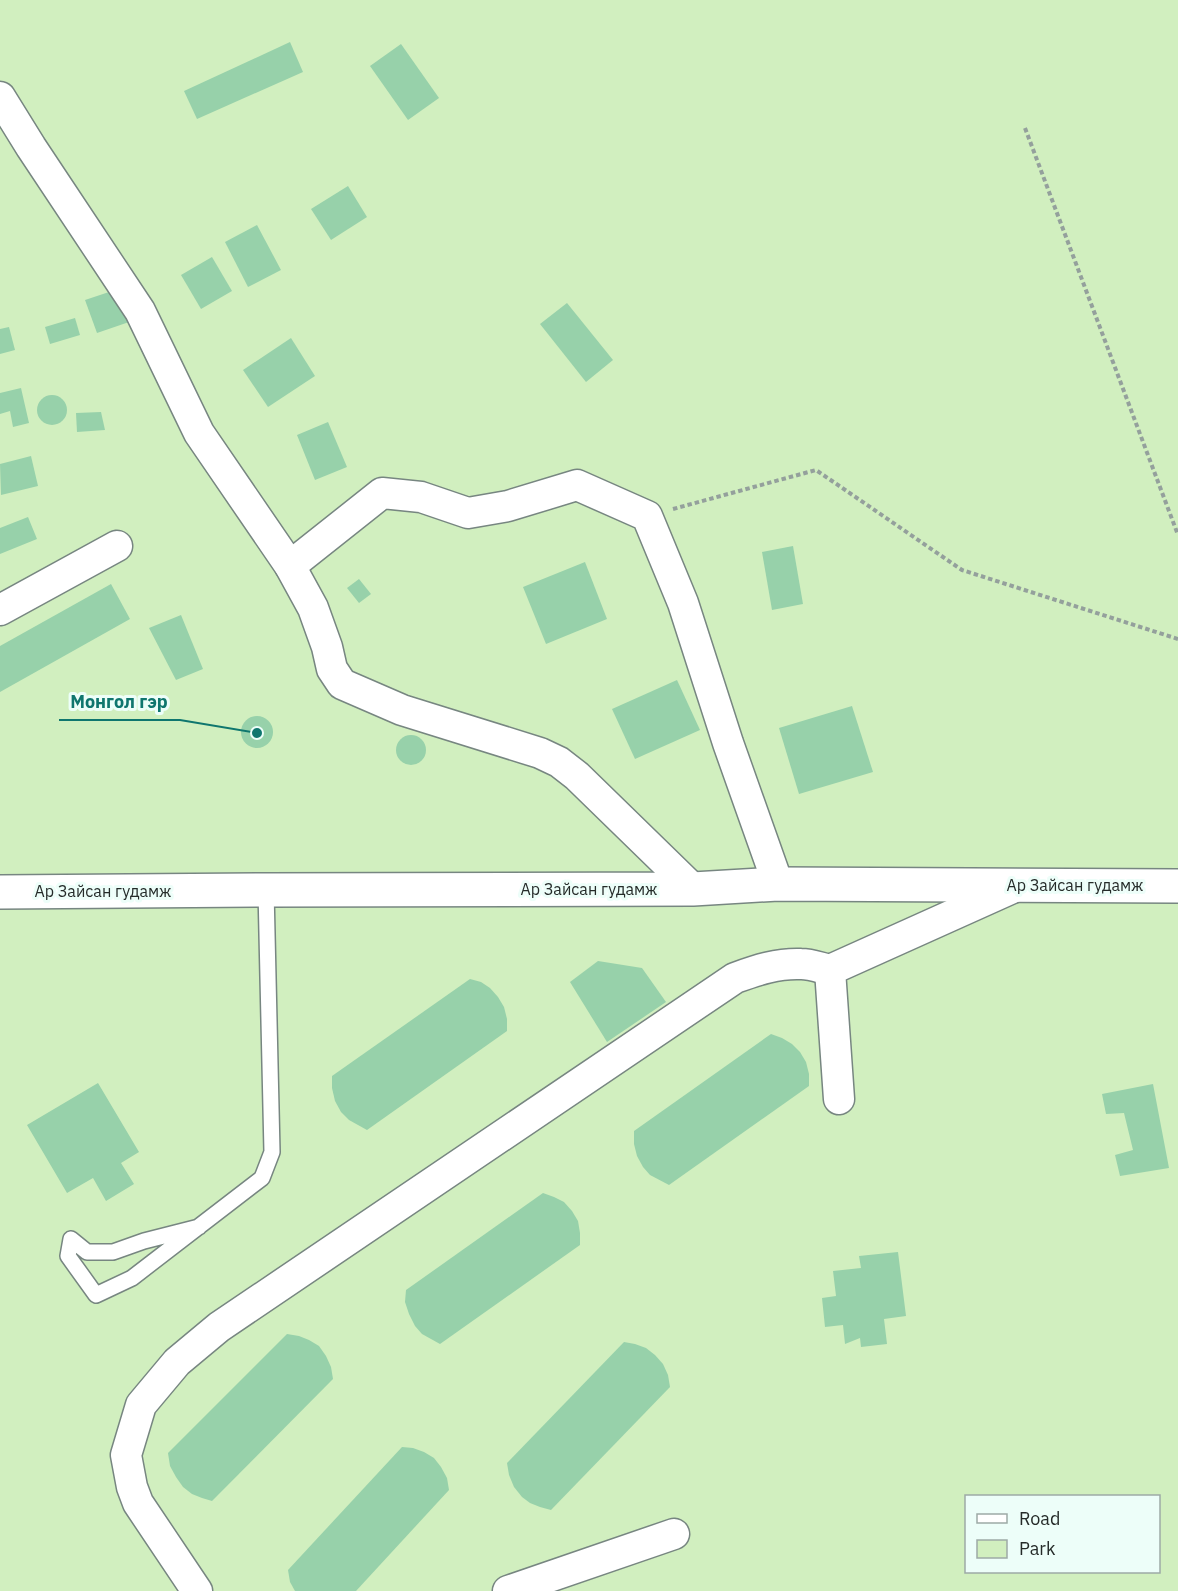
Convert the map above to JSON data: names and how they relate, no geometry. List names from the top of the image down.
{
  "streets": {
    "street": ["Ар Зайсан гудамж"]
  },
  "places": ["Монгол гэр"],
  "legend": ["Road", "Park"]
}
